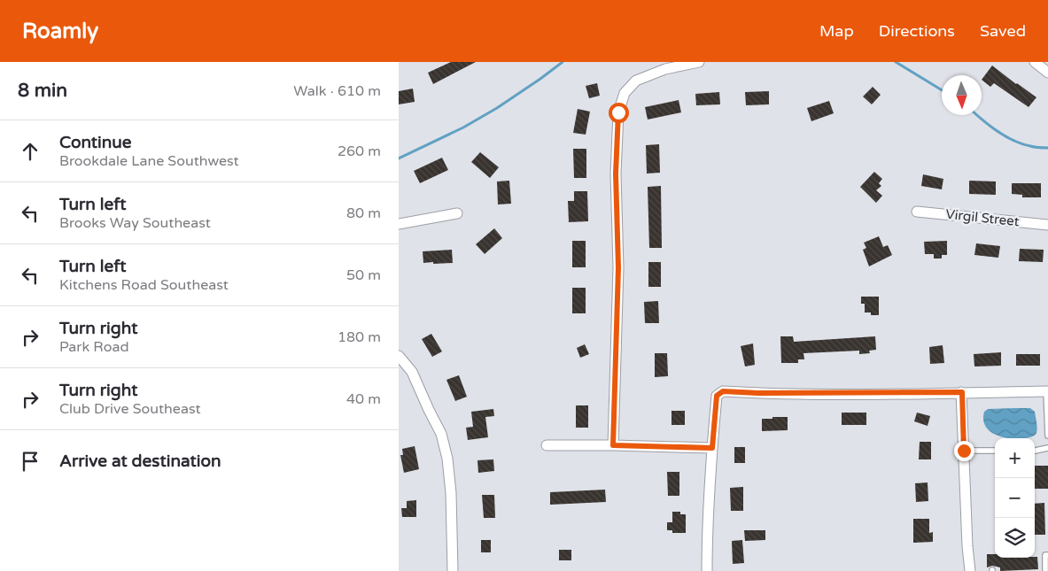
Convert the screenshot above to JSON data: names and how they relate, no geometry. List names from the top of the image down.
{
  "streets": {
    "street": ["Virgil Street"]
  },
  "north": "bottom",
  "page": {
    "header": "Roamly",
    "nav": ["Map", "Directions", "Saved"],
    "heading": ["8 min", "Walk · 610 m"],
    "list": [
      ["Continue", "Brookdale Lane Southwest", "260 m"],
      ["Turn left", "Brooks Way Southeast", "80 m"],
      ["Turn left", "Kitchens Road Southeast", "50 m"],
      ["Turn right", "Park Road", "180 m"],
      ["Turn right", "Club Drive Southeast", "40 m"],
      "Arrive at destination"
    ],
    "map_buttons": ["+", "−"]
  }
}
